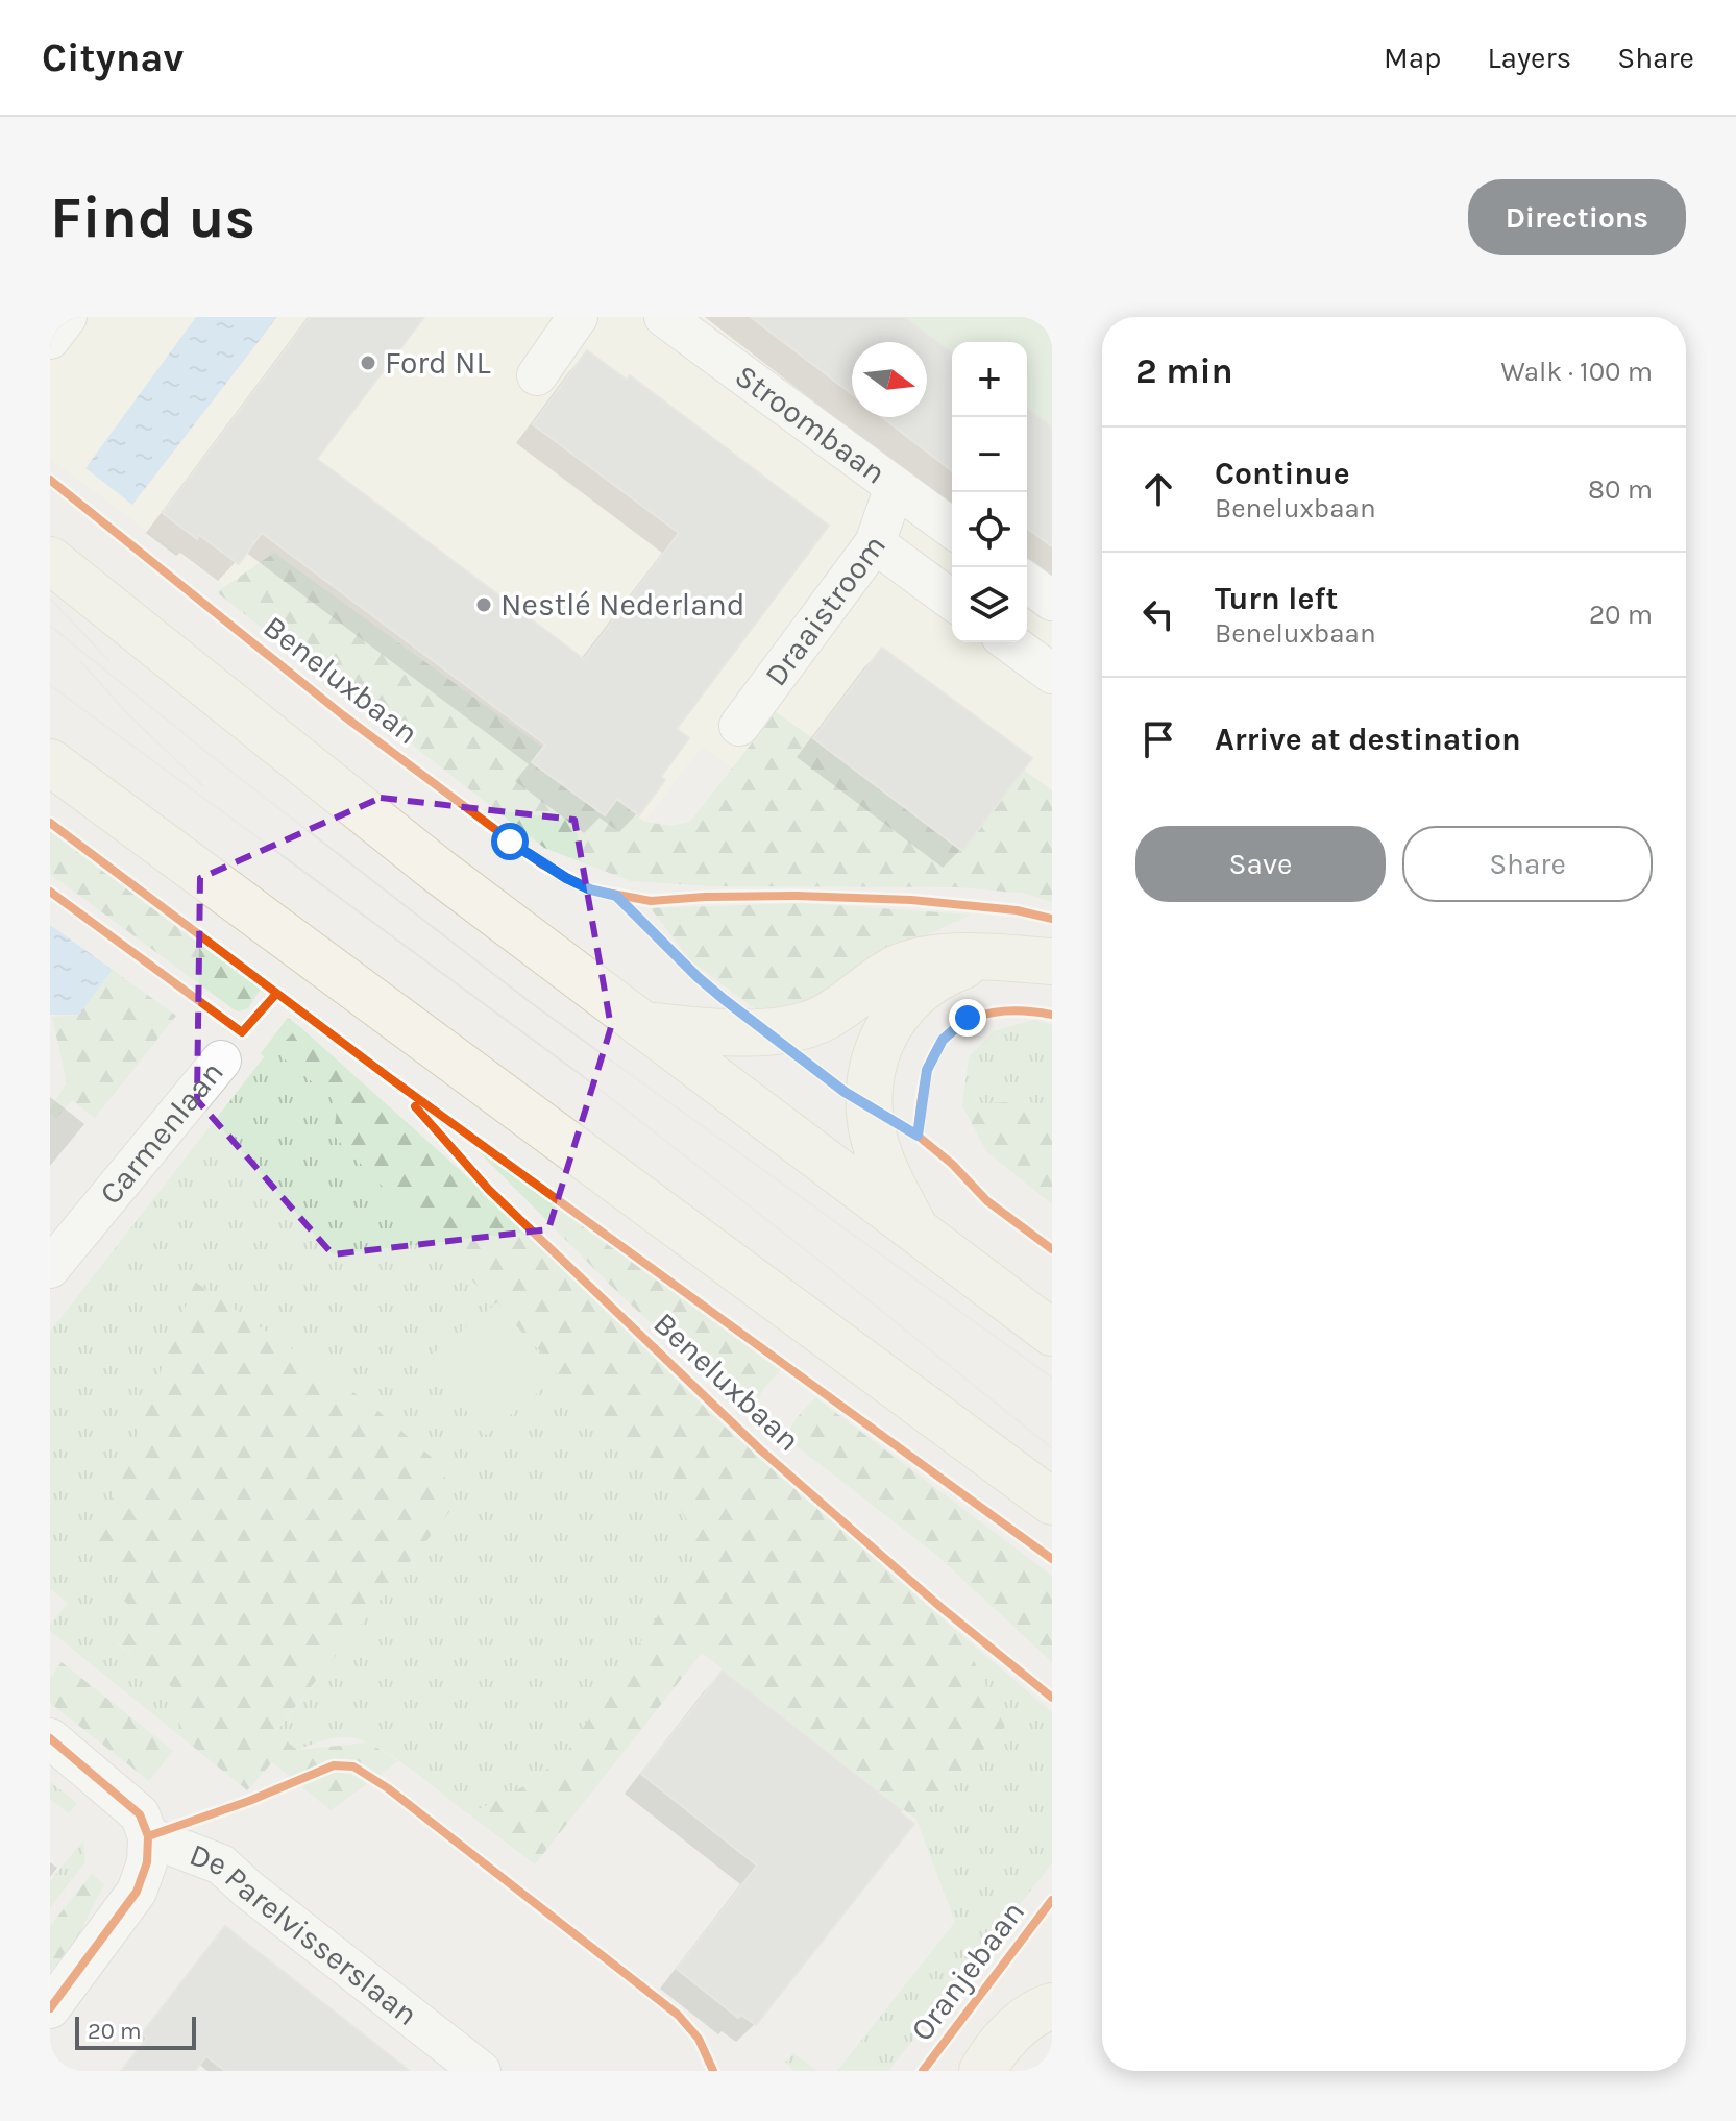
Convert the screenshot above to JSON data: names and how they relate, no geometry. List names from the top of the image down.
{
  "streets": {
    "street": [
      "Stroombaan",
      "Draaistroom",
      "Carmenlaan",
      "De Parelvisserslaan"
    ],
    "cycle path": ["Beneluxbaan", "Oranjebaan"]
  },
  "crossings": [
    ["Stroombaan", "Draaistroom"]
  ],
  "places": ["Ford NL", "Nestlé Nederland"],
  "scale_bar": "20 m",
  "north": "right",
  "page": {
    "header": "Citynav",
    "nav": ["Map", "Layers", "Share"],
    "buttons": [
      "Directions",
      ["Save", "Share"]
    ],
    "title": "Find us",
    "heading": ["2 min", "Walk · 100 m"],
    "map_buttons": ["+", "−"],
    "list": [
      ["Continue", "Beneluxbaan", "80 m"],
      ["Turn left", "Beneluxbaan", "20 m"],
      "Arrive at destination"
    ],
    "scale": "20 m"
  }
}
